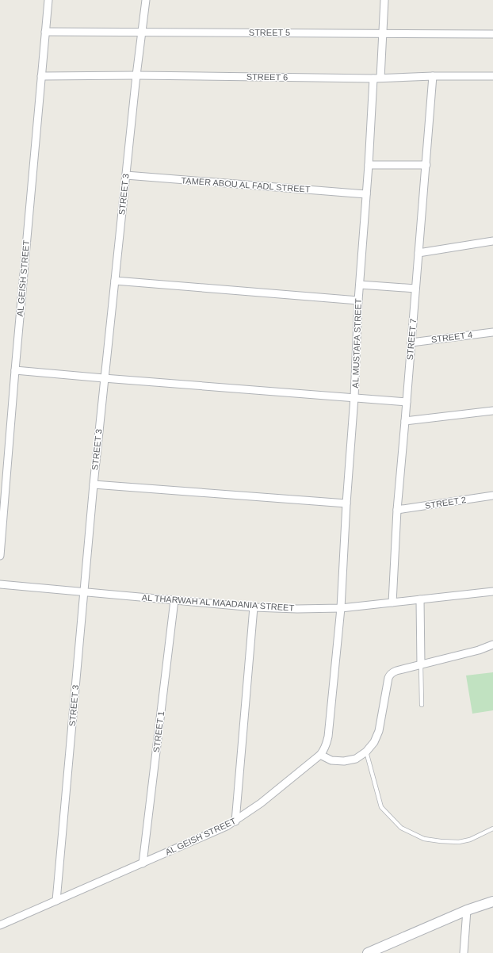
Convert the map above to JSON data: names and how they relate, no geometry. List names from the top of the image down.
{
  "streets": {
    "street": [
      "STREET 5",
      "STREET 6",
      "TAMER ABOU AL FADL STREET",
      "STREET 3",
      "AL GEISH STREET",
      "STREET 4",
      "STREET 7",
      "AL MUSTAFA STREET",
      "STREET 2",
      "AL THARWAH AL MAADANIA STREET",
      "STREET 1"
    ]
  },
  "crossings": [
    ["STREET 5", "STREET 3"],
    ["STREET 5", "AL GEISH STREET"],
    ["STREET 6", "STREET 3"],
    ["STREET 6", "AL GEISH STREET"],
    ["STREET 6", "STREET 7"],
    ["STREET 6", "AL MUSTAFA STREET"],
    ["TAMER ABOU AL FADL STREET", "STREET 3"],
    ["TAMER ABOU AL FADL STREET", "AL MUSTAFA STREET"],
    ["STREET 3", "AL GEISH STREET"],
    ["STREET 3", "AL THARWAH AL MAADANIA STREET"],
    ["AL GEISH STREET", "AL MUSTAFA STREET"],
    ["AL GEISH STREET", "AL THARWAH AL MAADANIA STREET"],
    ["AL GEISH STREET", "STREET 1"],
    ["STREET 4", "STREET 7"],
    ["STREET 7", "STREET 2"],
    ["STREET 7", "AL THARWAH AL MAADANIA STREET"],
    ["AL MUSTAFA STREET", "AL THARWAH AL MAADANIA STREET"],
    ["AL THARWAH AL MAADANIA STREET", "STREET 1"]
  ]
}
